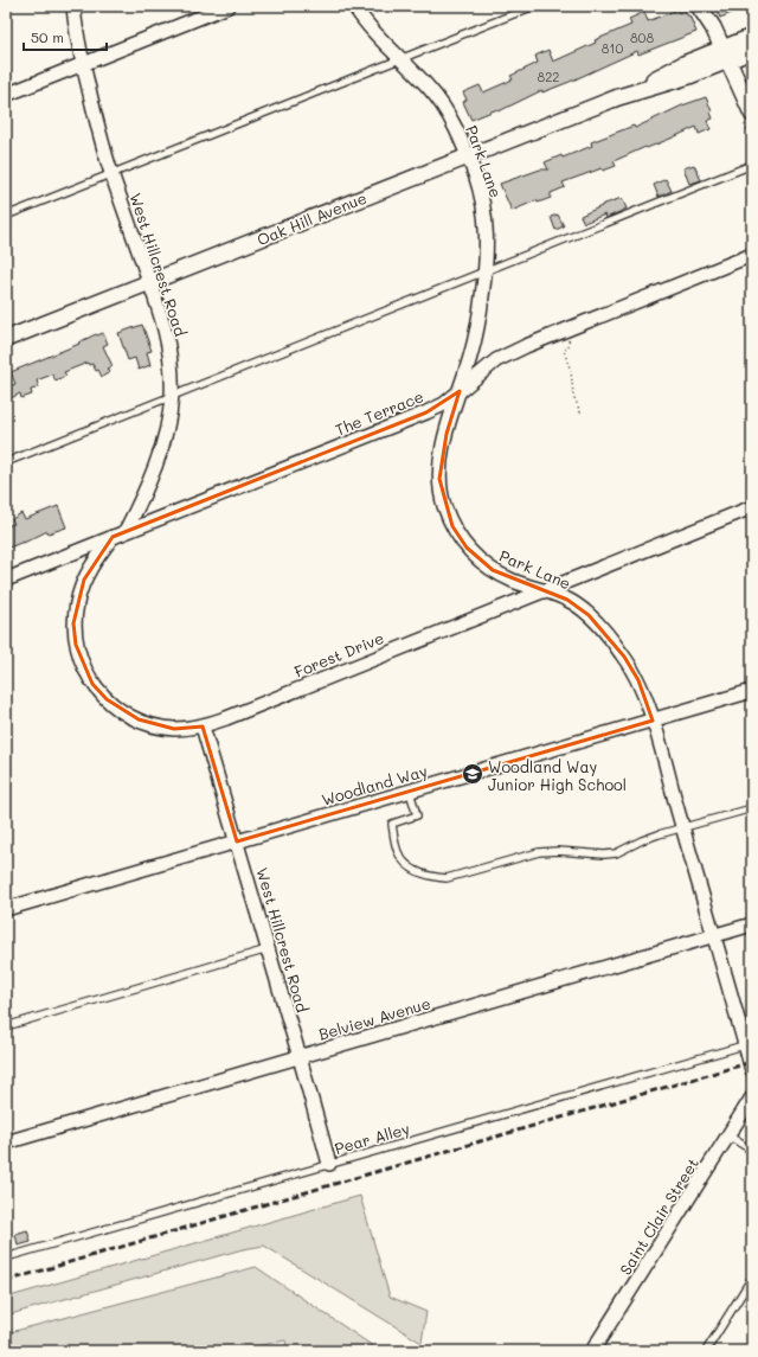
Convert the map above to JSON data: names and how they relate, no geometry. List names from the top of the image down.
{
  "streets": {
    "street": [
      "Park Lane",
      "Oak Hill Avenue",
      "West Hillcrest Road",
      "The Terrace",
      "Forest Drive",
      "Woodland Way",
      "Belview Avenue",
      "Saint Clair Street"
    ],
    "lane": ["Pear Alley"]
  },
  "crossings": [
    ["Park Lane", "Oak Hill Avenue"],
    ["Park Lane", "The Terrace"],
    ["Park Lane", "Forest Drive"],
    ["Park Lane", "Woodland Way"],
    ["Park Lane", "Belview Avenue"],
    ["Park Lane", "Pear Alley"],
    ["Oak Hill Avenue", "West Hillcrest Road"],
    ["West Hillcrest Road", "The Terrace"],
    ["West Hillcrest Road", "Forest Drive"],
    ["West Hillcrest Road", "Woodland Way"],
    ["West Hillcrest Road", "Belview Avenue"],
    ["West Hillcrest Road", "Pear Alley"],
    ["The Terrace", "Forest Drive"]
  ],
  "places": {
    "school or university": ["Woodland Way Junior High School"]
  },
  "house_numbers": ["808", "810", "822"],
  "scale_bar": "50 m"
}
